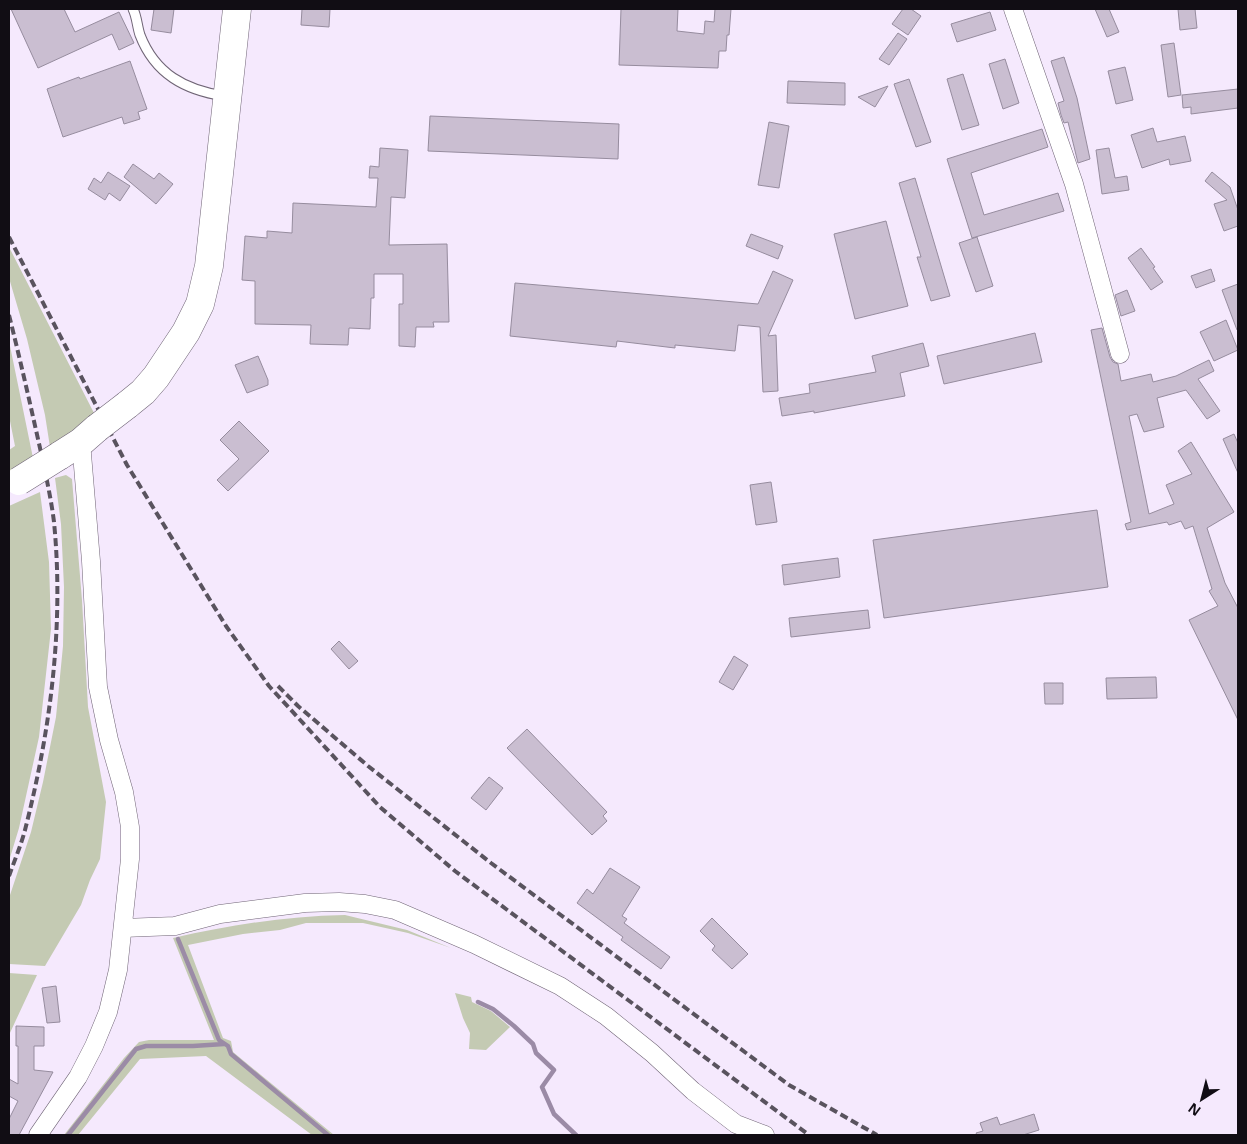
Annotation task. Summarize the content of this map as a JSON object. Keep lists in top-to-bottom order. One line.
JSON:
{"north":"bottom left"}
